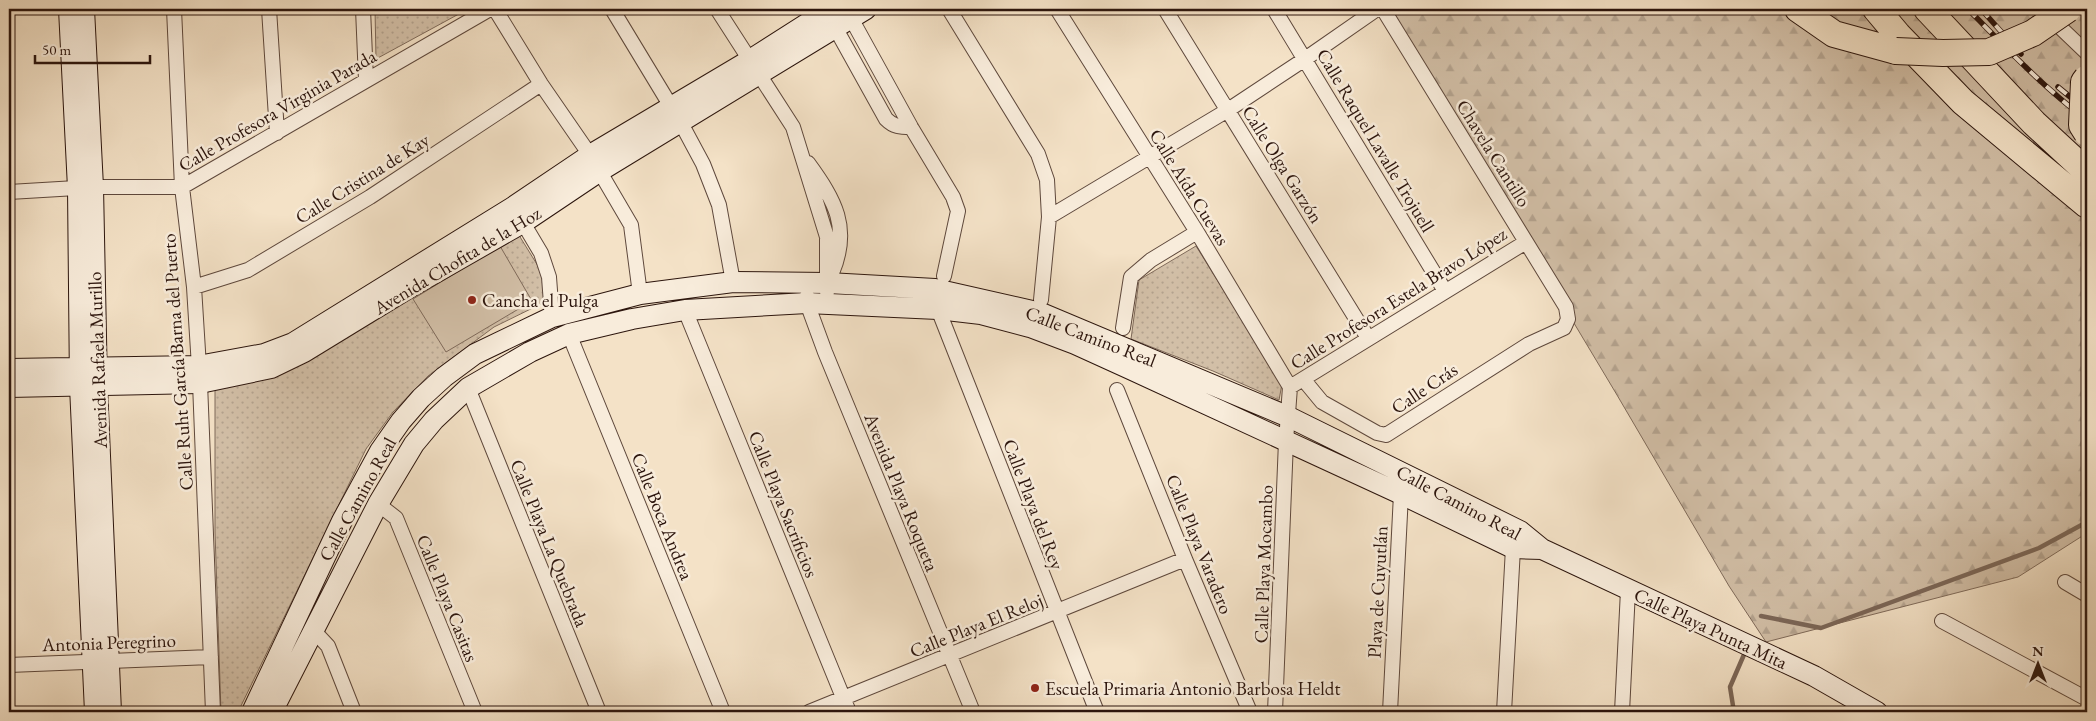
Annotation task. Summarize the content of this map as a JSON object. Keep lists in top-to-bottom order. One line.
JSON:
{"streets":{"street":["Calle Profesora Virginia Parada","Calle Raquel Lavalle Trojuell","Chavela Cantillo","Calle Olga Garzón","Calle Cristina de Kay","Calle Aída Cuevas","Avenida Chofita de la Hoz","Calle Profesora Estela Bravo López","Calle Camino Real","Avenida Rafaela Murillo","Calle Ruht García Barna del Puerto","Calle Crás","Avenida Playa Roqueta","Calle Playa Sacrificios","Calle Playa del Rey","Calle Boca Andrea","Calle Playa La Quebrada","Calle Playa Varadero","Calle Playa Mocambo","Playa de Cuyutlán","Calle Playa Casitas","Calle Playa El Reloj","Calle Playa Punta Mita","Antonia Peregrino"]},"crossings":[["Calle Profesora Virginia Parada","Avenida Rafaela Murillo"],["Calle Profesora Virginia Parada","Calle Ruht García Barna del Puerto"],["Calle Raquel Lavalle Trojuell","Calle Profesora Estela Bravo López"],["Chavela Cantillo","Calle Profesora Estela Bravo López"],["Chavela Cantillo","Calle Crás"],["Calle Olga Garzón","Calle Profesora Estela Bravo López"],["Calle Cristina de Kay","Calle Ruht García Barna del Puerto"],["Calle Aída Cuevas","Calle Profesora Estela Bravo López"],["Avenida Chofita de la Hoz","Avenida Rafaela Murillo"],["Avenida Chofita de la Hoz","Calle Ruht García Barna del Puerto"],["Calle Profesora Estela Bravo López","Calle Camino Real"],["Calle Profesora Estela Bravo López","Calle Crás"],["Calle Profesora Estela Bravo López","Calle Playa Mocambo"],["Calle Camino Real","Avenida Playa Roqueta"],["Calle Camino Real","Calle Playa Sacrificios"],["Calle Camino Real","Calle Playa del Rey"],["Calle Camino Real","Calle Boca Andrea"],["Calle Camino Real","Calle Playa La Quebrada"],["Calle Camino Real","Calle Playa Mocambo"],["Calle Camino Real","Playa de Cuyutlán"],["Calle Camino Real","Calle Playa Casitas"],["Calle Camino Real","Calle Playa Punta Mita"],["Avenida Rafaela Murillo","Antonia Peregrino"],["Calle Ruht García Barna del Puerto","Antonia Peregrino"],["Avenida Playa Roqueta","Calle Playa El Reloj"],["Calle Playa Sacrificios","Calle Playa El Reloj"],["Calle Playa del Rey","Calle Playa El Reloj"],["Calle Playa Varadero","Calle Playa El Reloj"]],"places":["Cancha el Pulga","Escuela Primaria Antonio Barbosa Heldt"],"scale_bar":"50 m","north":"top"}
